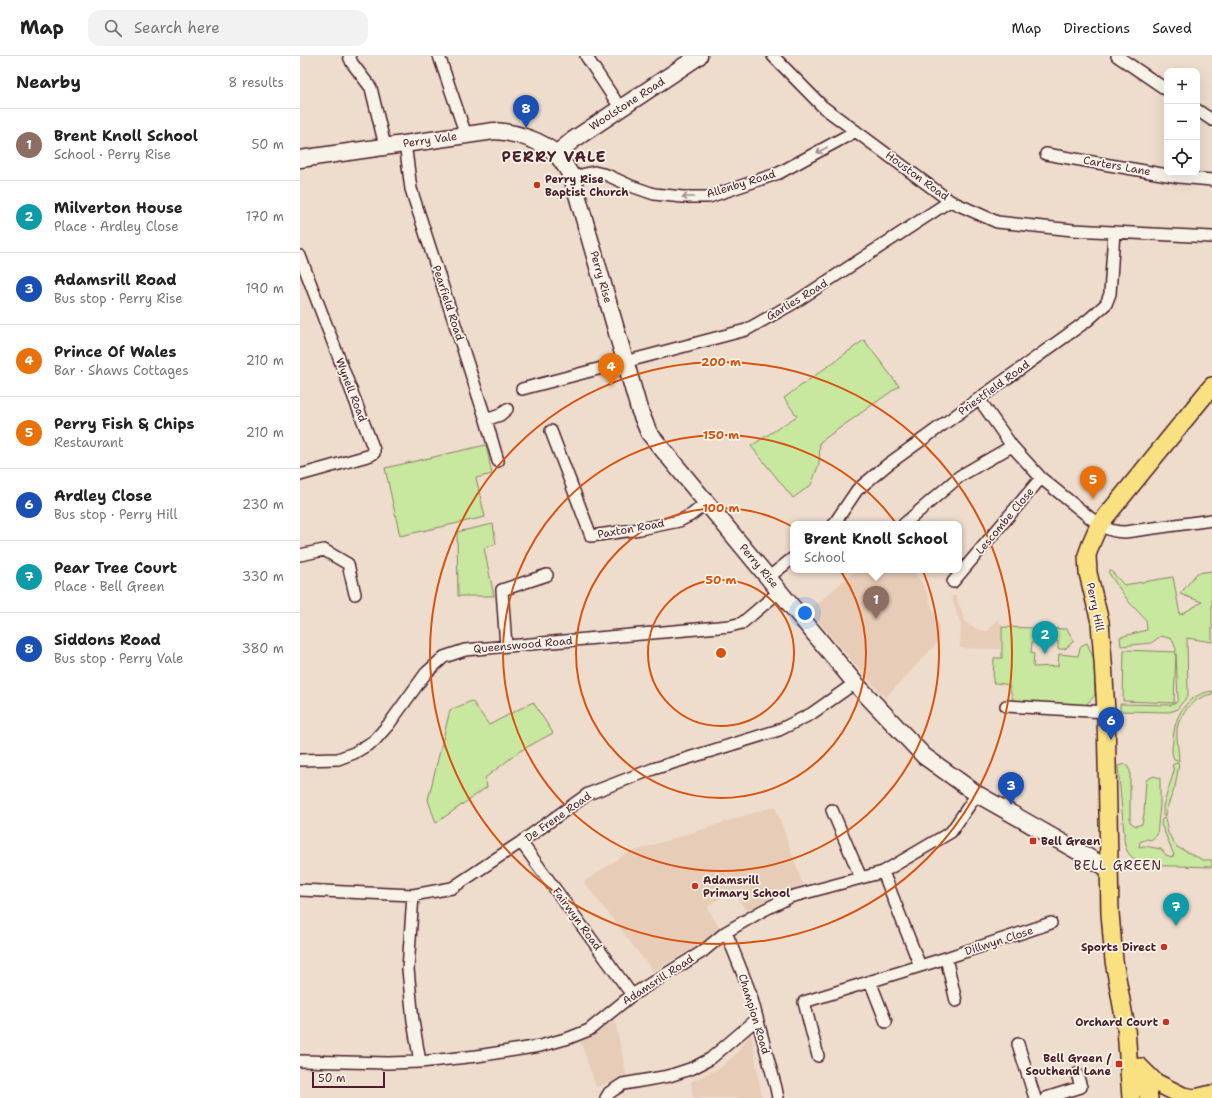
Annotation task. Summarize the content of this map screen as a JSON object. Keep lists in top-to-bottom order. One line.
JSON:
{"streets":{"main road":["Woolstone Road","Perry Vale","Perry Rise","Perry Hill"],"street":["Carters Lane","Houston Road","Allenby Road","Garlies Road","Pearfield Road","Priestfield Road","Wynell Road","Lescombe Close","Paxton Road","Queenswood Road","De Frene Road","Fairwyn Road","Dillwyn Close","Adamsrill Road","Champion Road"]},"crossings":[["Woolstone Road","Perry Vale"],["Woolstone Road","Perry Rise"],["Perry Vale","Perry Rise"],["Perry Vale","Pearfield Road"],["Houston Road","Allenby Road"],["Houston Road","Garlies Road"],["Houston Road","Priestfield Road"],["Allenby Road","Perry Rise"],["Perry Rise","Garlies Road"],["Perry Rise","Paxton Road"],["Perry Rise","Perry Hill"],["Perry Rise","Queenswood Road"],["Perry Rise","De Frene Road"],["Perry Rise","Adamsrill Road"],["De Frene Road","Fairwyn Road"],["Fairwyn Road","Adamsrill Road"],["Adamsrill Road","Champion Road"]],"one_way":["Allenby Road"],"districts":["PERRY VALE","BELL GREEN"],"places":{"other":["Perry Rise Baptist Church","Adamsrill Primary School","Sports Direct","Orchard Court"],"transit":["Bell Green","Bell Green / Southend Lane"]},"scale_bar":"50 m","page":{"header":"Map","search":"Search here","nav":["Map","Directions","Saved"],"heading":["Nearby","8 results"],"map_buttons":["+","−"],"pins":["8","4","5","1","2","6","3","7"],"list":[{"mark":"1","name":"Brent Knoll School","note":"School · Perry Rise","value":"50 m"},{"mark":"2","name":"Milverton House","note":"Place · Ardley Close","value":"170 m"},{"mark":"3","name":"Adamsrill Road","note":"Bus stop · Perry Rise","value":"190 m"},{"mark":"4","name":"Prince Of Wales","note":"Bar · Shaws Cottages","value":"210 m"},{"mark":"5","name":"Perry Fish & Chips","note":"Restaurant","value":"210 m"},{"mark":"6","name":"Ardley Close","note":"Bus stop · Perry Hill","value":"230 m"},{"mark":"7","name":"Pear Tree Court","note":"Place · Bell Green","value":"330 m"},{"mark":"8","name":"Siddons Road","note":"Bus stop · Perry Vale","value":"380 m"}],"popup":["Brent Knoll School","School"],"scale":"50 m"},"rings":["200 m","150 m","100 m","50 m"]}
